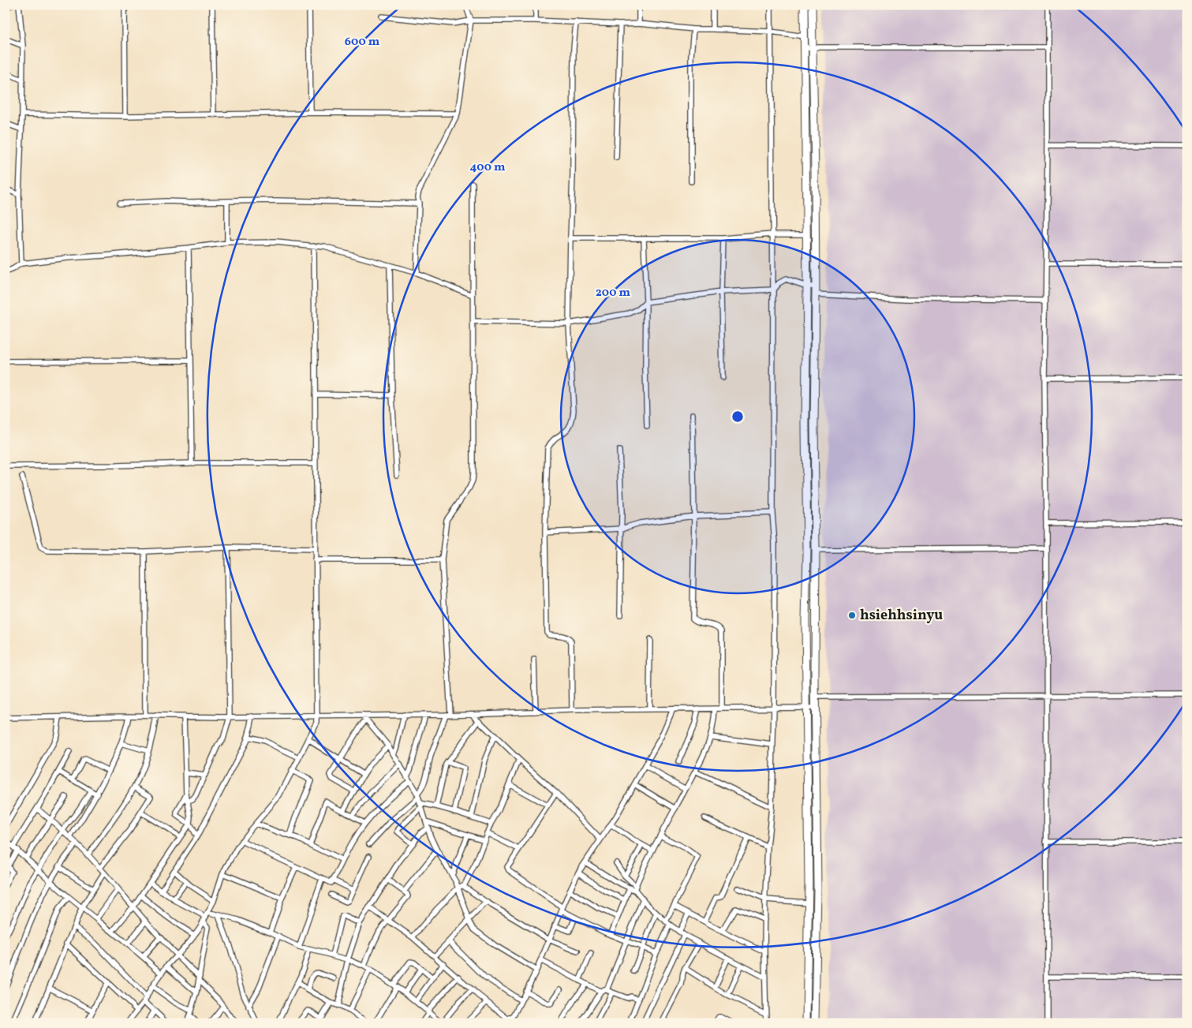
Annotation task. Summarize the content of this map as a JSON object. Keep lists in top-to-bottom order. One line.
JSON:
{"places":["hsiehhsinyu"],"rings":["600 m","400 m","200 m"]}
